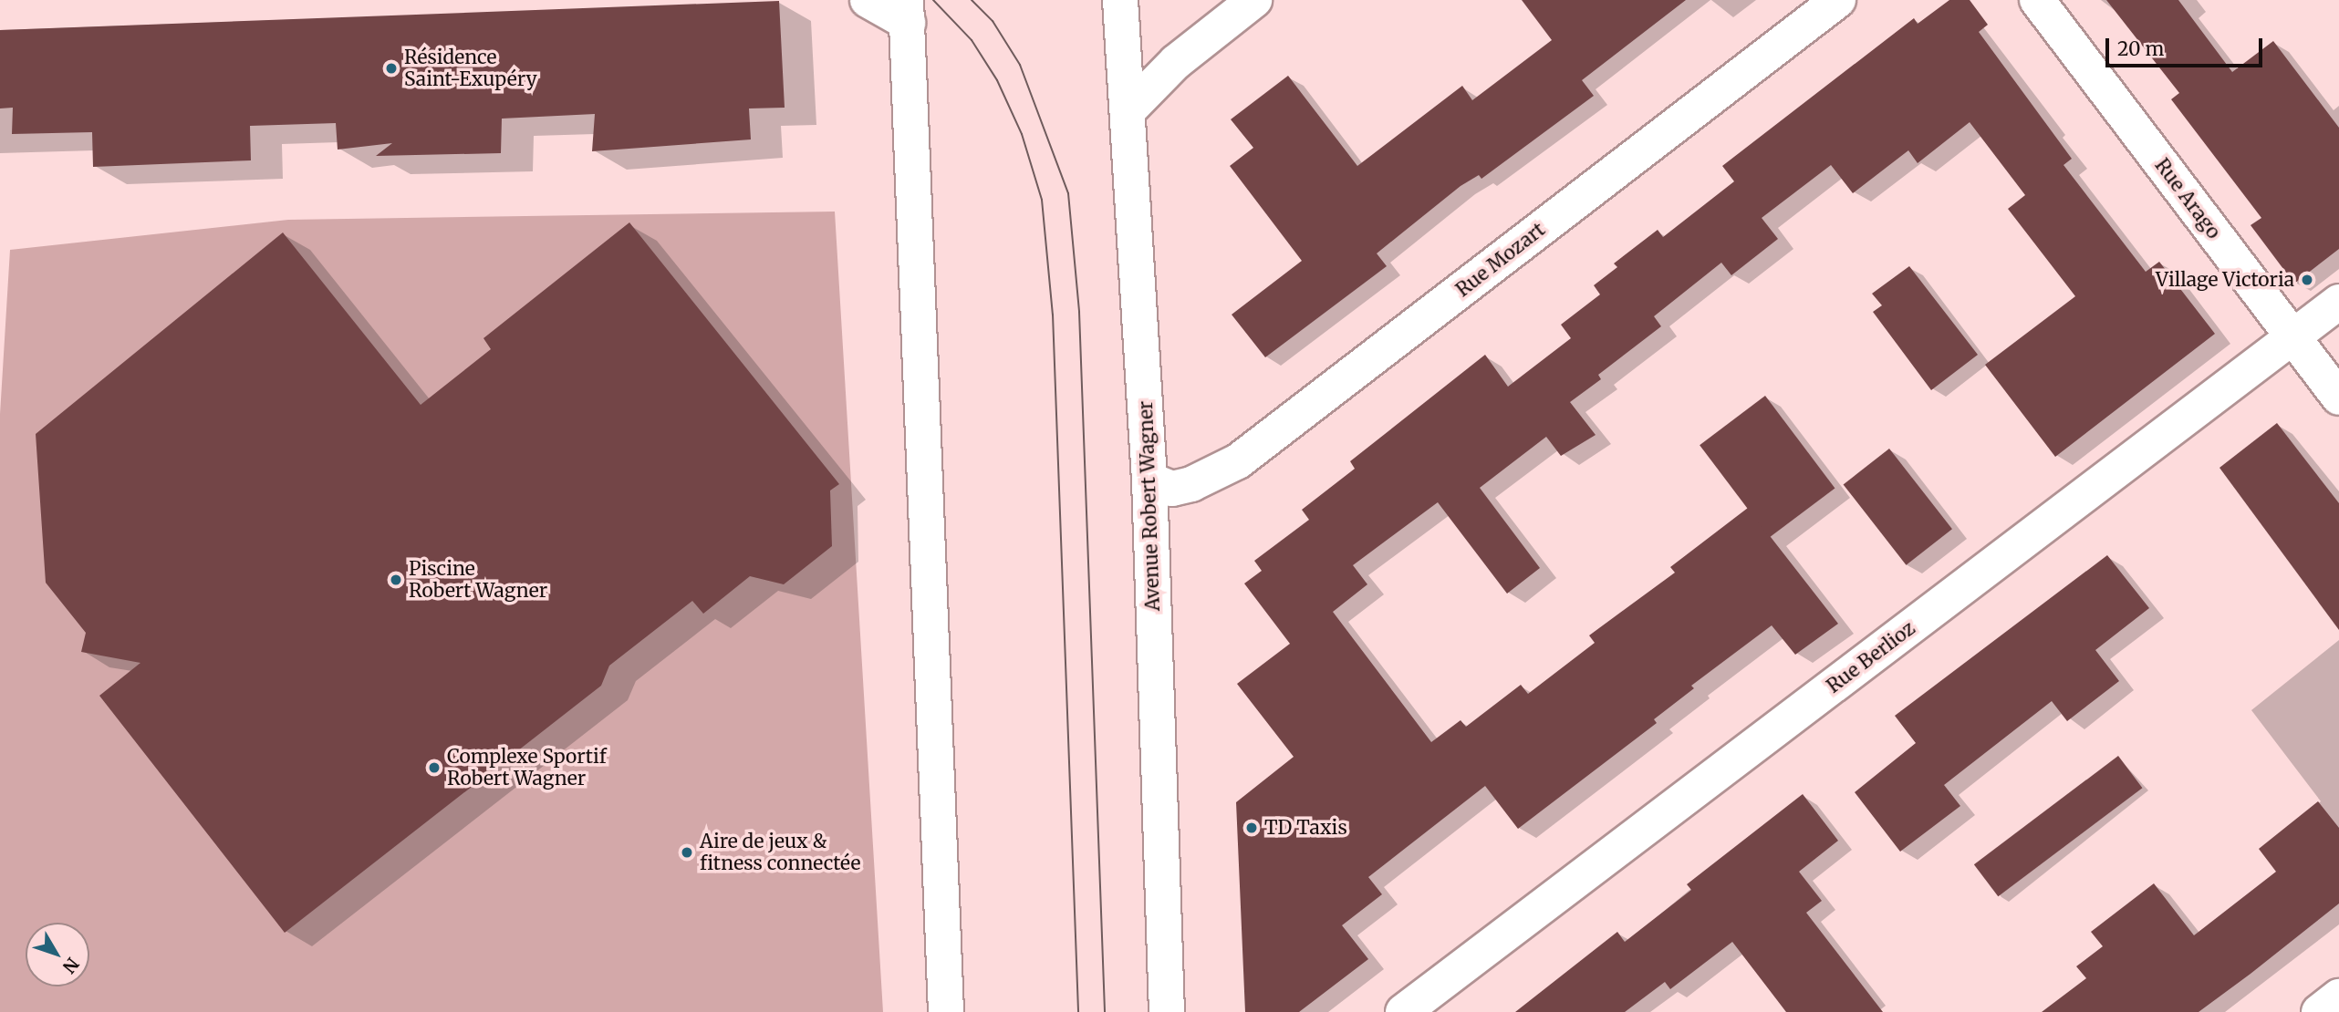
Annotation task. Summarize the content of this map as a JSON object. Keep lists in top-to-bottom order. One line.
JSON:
{"streets":{"street":["Rue Arago","Rue Mozart","Avenue Robert Wagner","Rue Berlioz"]},"crossings":[["Rue Arago","Rue Berlioz"],["Rue Mozart","Avenue Robert Wagner"]],"places":["Résidence Saint-Exupéry","Village Victoria","Piscine Robert Wagner","Complexe Sportif Robert Wagner","TD Taxis","Aire de jeux & fitness connectée"],"scale_bar":"20 m","north":"bottom right"}
